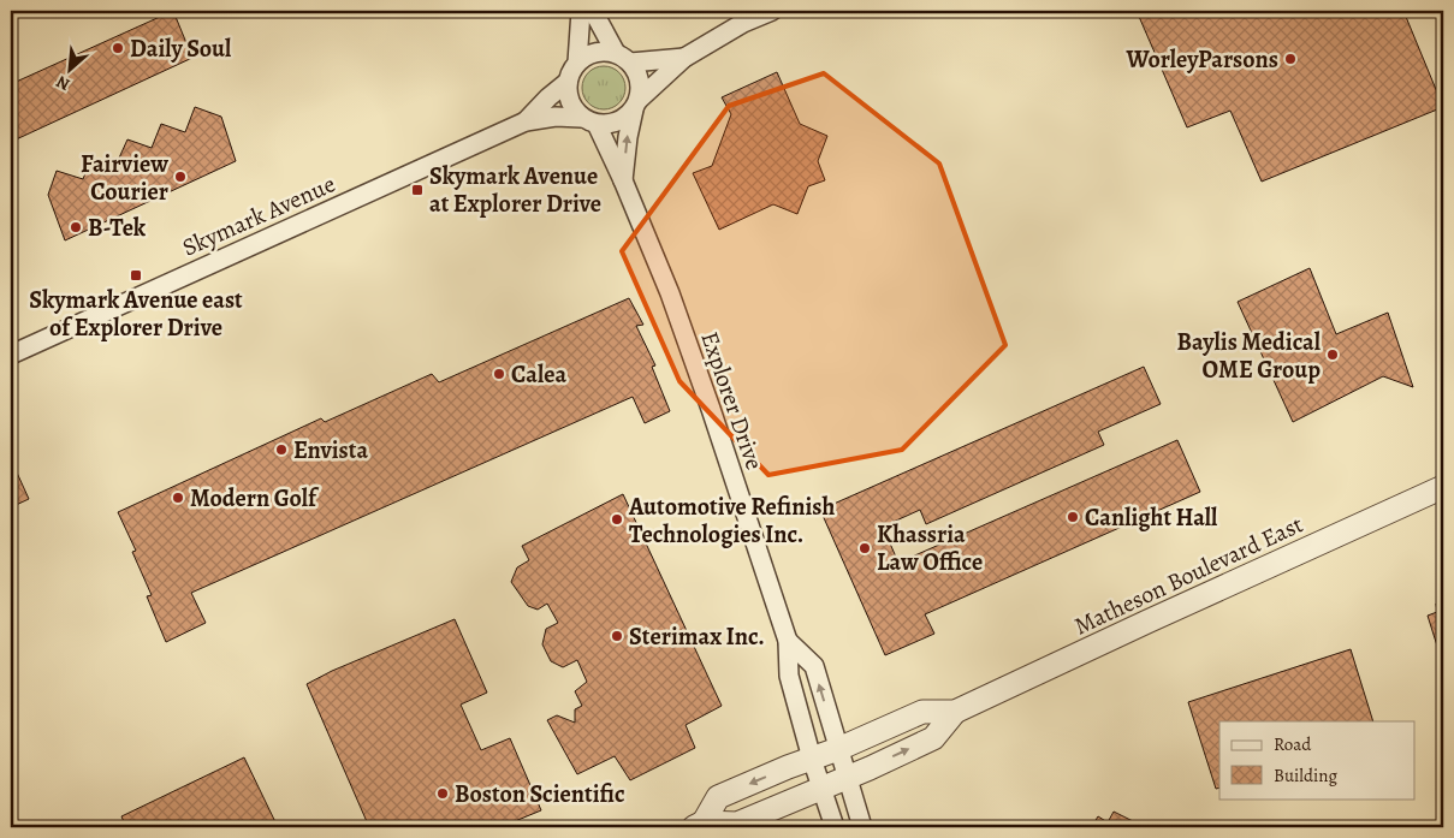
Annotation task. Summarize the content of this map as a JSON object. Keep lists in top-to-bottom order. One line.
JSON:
{"streets":{"street":["Skymark Avenue","Explorer Drive","Matheson Boulevard East"]},"crossings":[["Skymark Avenue","Explorer Drive"],["Explorer Drive","Matheson Boulevard East"]],"places":{"other":["Daily Soul","WorleyParsons","Fairview Courier","B-Tek","Baylis Medical OME Group","Calea","Envista","Modern Golf","Canlight Hall","Automotive Refinish Technologies Inc.","Khassria Law Office","Sterimax Inc.","Boston Scientific"],"transit":["Skymark Avenue at Explorer Drive","Skymark Avenue east of Explorer Drive"]},"legend":["Road","Building"],"north":"bottom left"}
